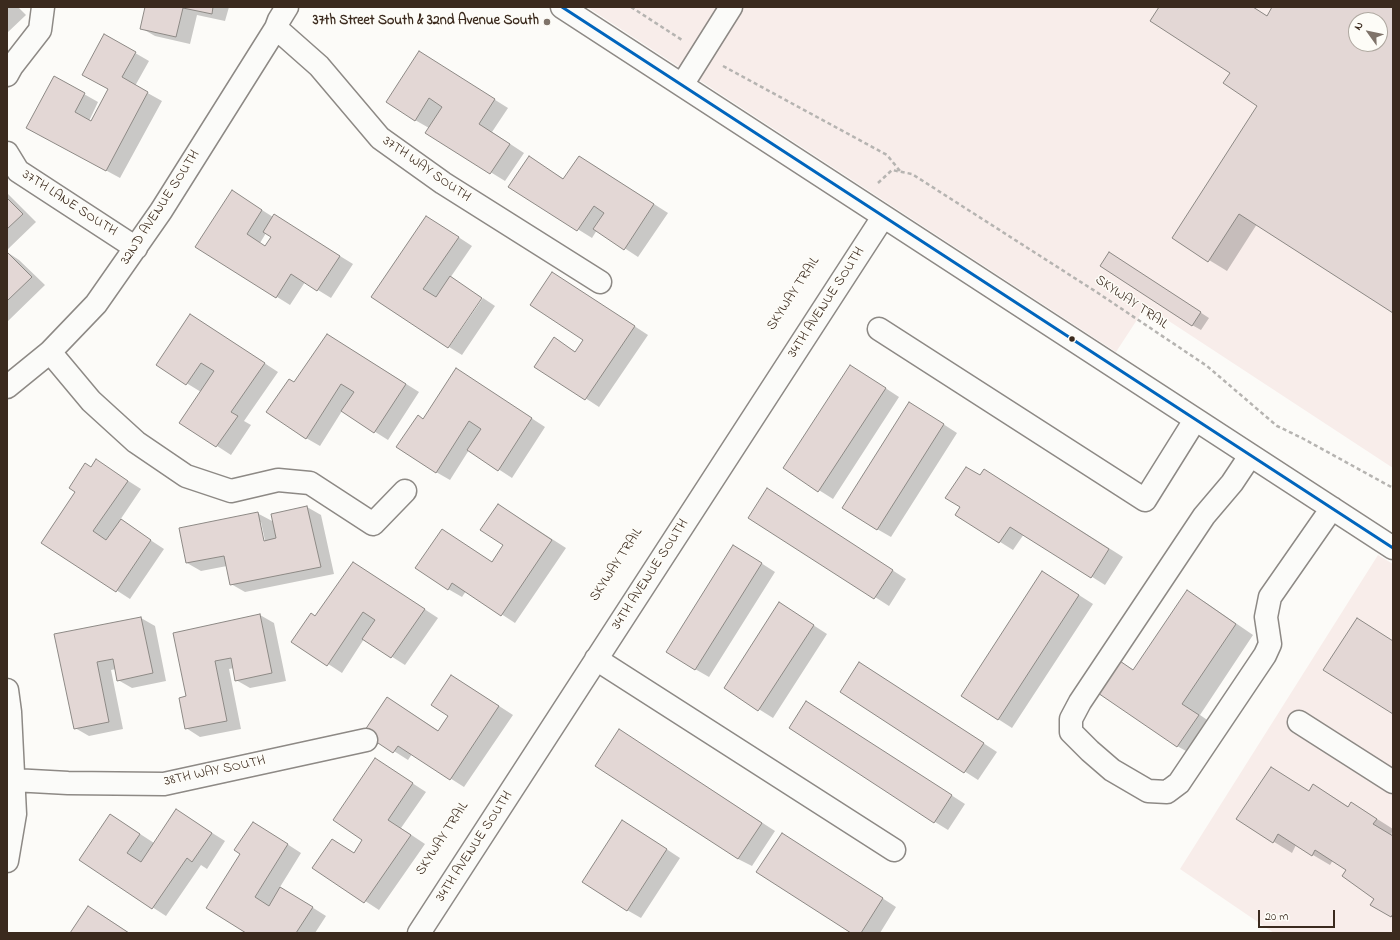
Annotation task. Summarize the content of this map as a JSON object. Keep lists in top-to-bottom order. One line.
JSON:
{"streets":{"street":["37TH WAY SOUTH","37TH LANE SOUTH","32ND AVENUE SOUTH","34TH AVENUE SOUTH","38TH WAY SOUTH"],"path":["SKYWAY TRAIL"]},"crossings":[["37TH WAY SOUTH","32ND AVENUE SOUTH"],["37TH LANE SOUTH","32ND AVENUE SOUTH"]],"places":["37th Street South & 32nd Avenue South"],"scale_bar":"20 m","north":"top left"}
